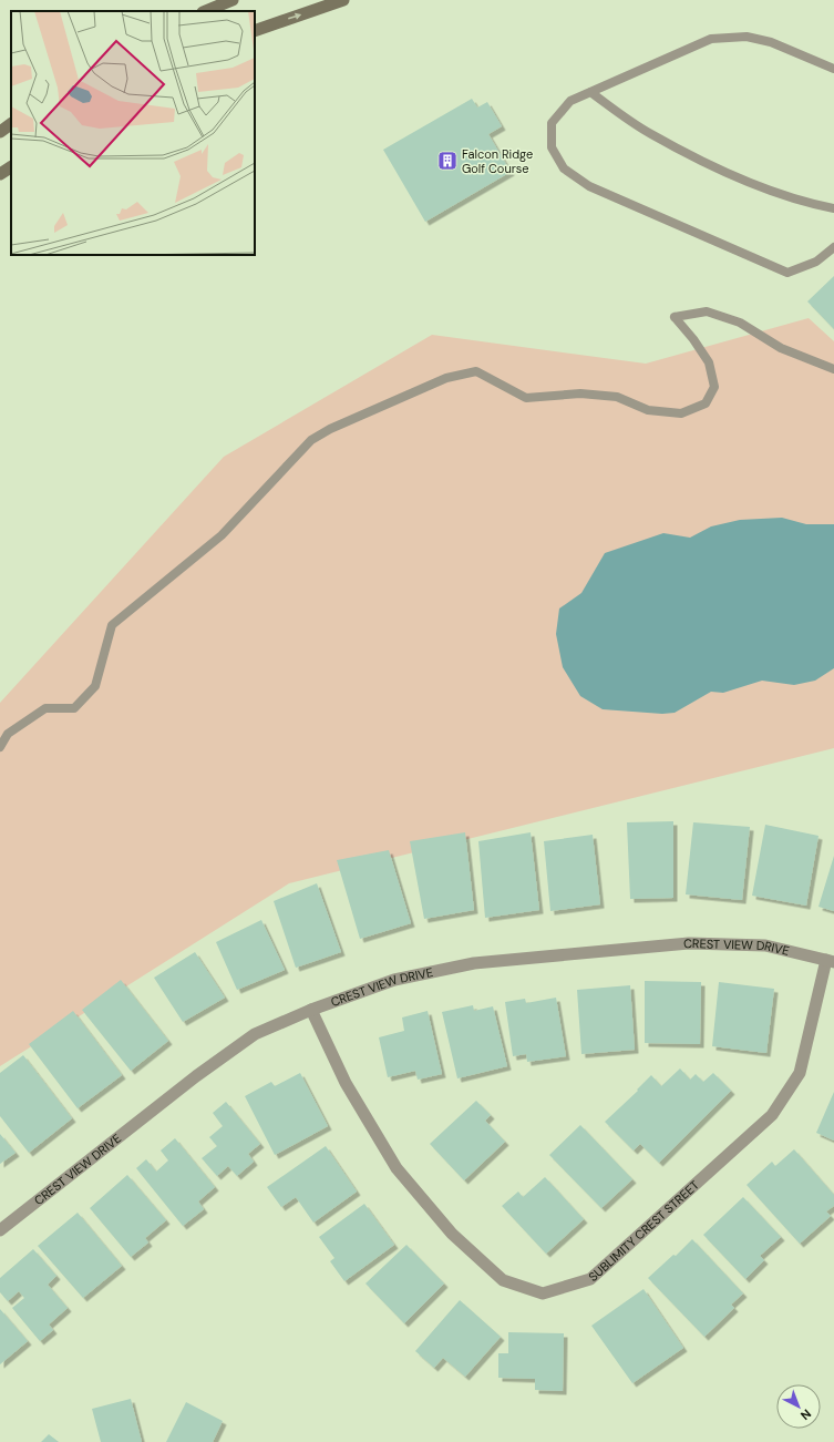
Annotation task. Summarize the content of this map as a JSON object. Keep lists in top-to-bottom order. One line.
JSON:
{"streets":{"street":["CREST VIEW DRIVE","SUBLIMITY CREST STREET"]},"crossings":[["CREST VIEW DRIVE","SUBLIMITY CREST STREET"]],"places":{"building":["Falcon Ridge Golf Course"]},"north":"bottom right"}
